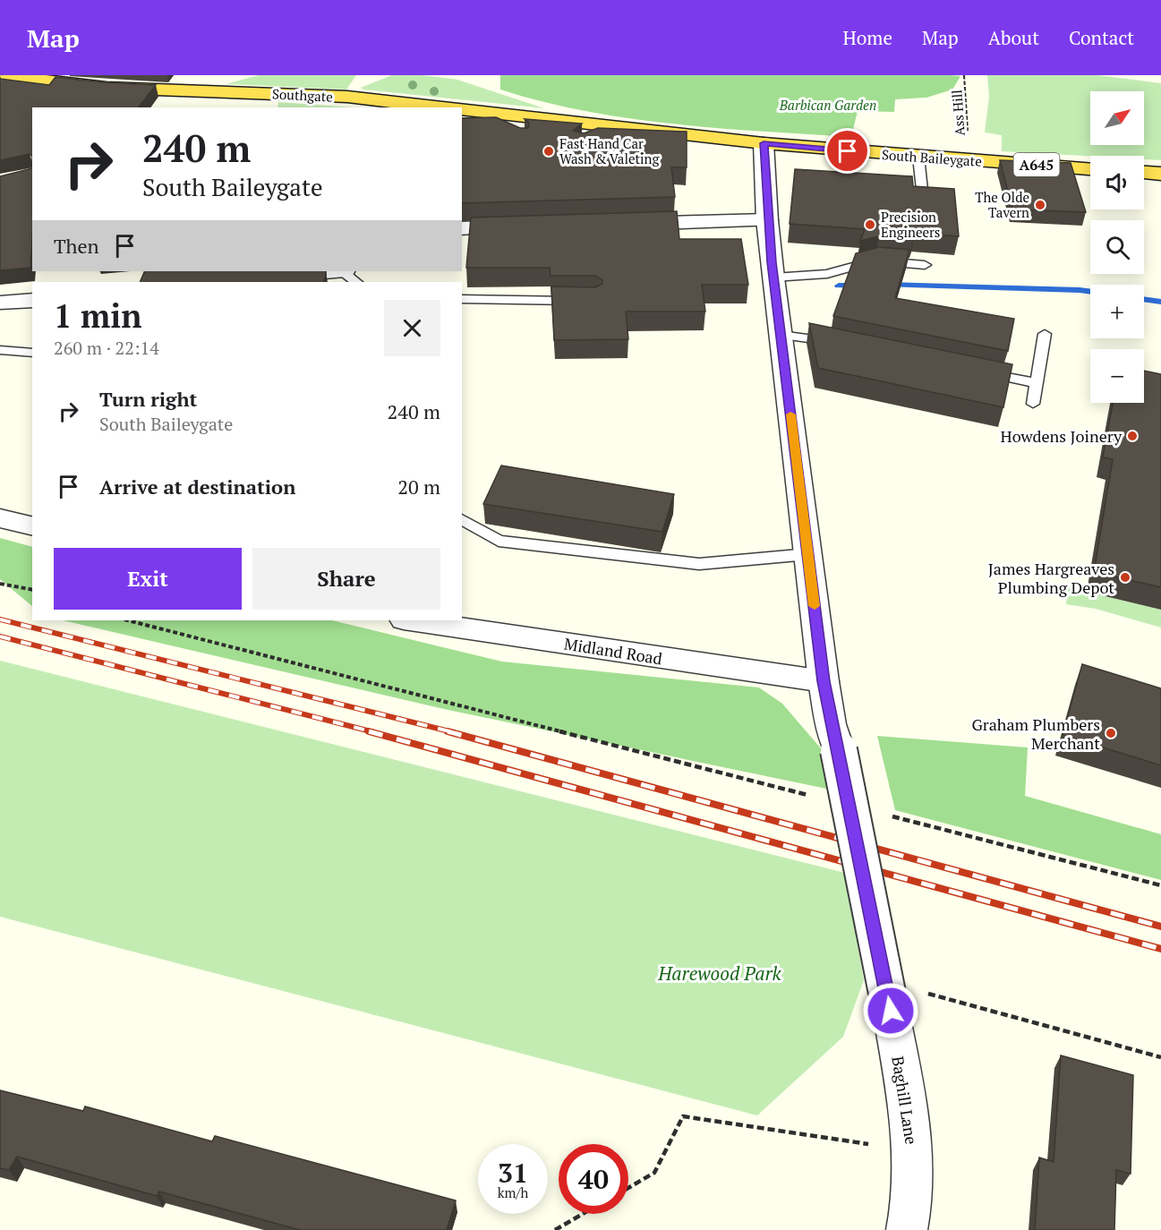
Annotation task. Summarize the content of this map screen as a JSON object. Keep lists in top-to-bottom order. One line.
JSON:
{"streets":{"highway":["Southgate","South Baileygate","A645"],"street":["Midland Road","Baghill Lane"],"path":["Ass Hill"]},"crossings":[["Southgate","South Baileygate"],["Southgate","Baghill Lane"],["South Baileygate","Baghill Lane"],["Midland Road","Baghill Lane"]],"parks":["Barbican Garden","Harewood Park"],"places":["Fast Hand Car Wash & Valeting","The Olde Tavern","Precision Engineers","Howdens Joinery","James Hargreaves Plumbing Depot","Graham Plumbers Merchant"],"north":"top right","page":{"header":"Map","nav":["Home","Map","About","Contact"],"map_buttons":["+","−"],"turn":["240 m","South Baileygate"],"then":"Then","heading":["1 min","260 m · 22:14"],"list":[{"name":"Turn right","note":"South Baileygate","value":"240 m"},{"name":"Arrive at destination","value":"20 m"}],"buttons":["Exit","Share"],"speed":"31 km/h","limit":"40"}}
